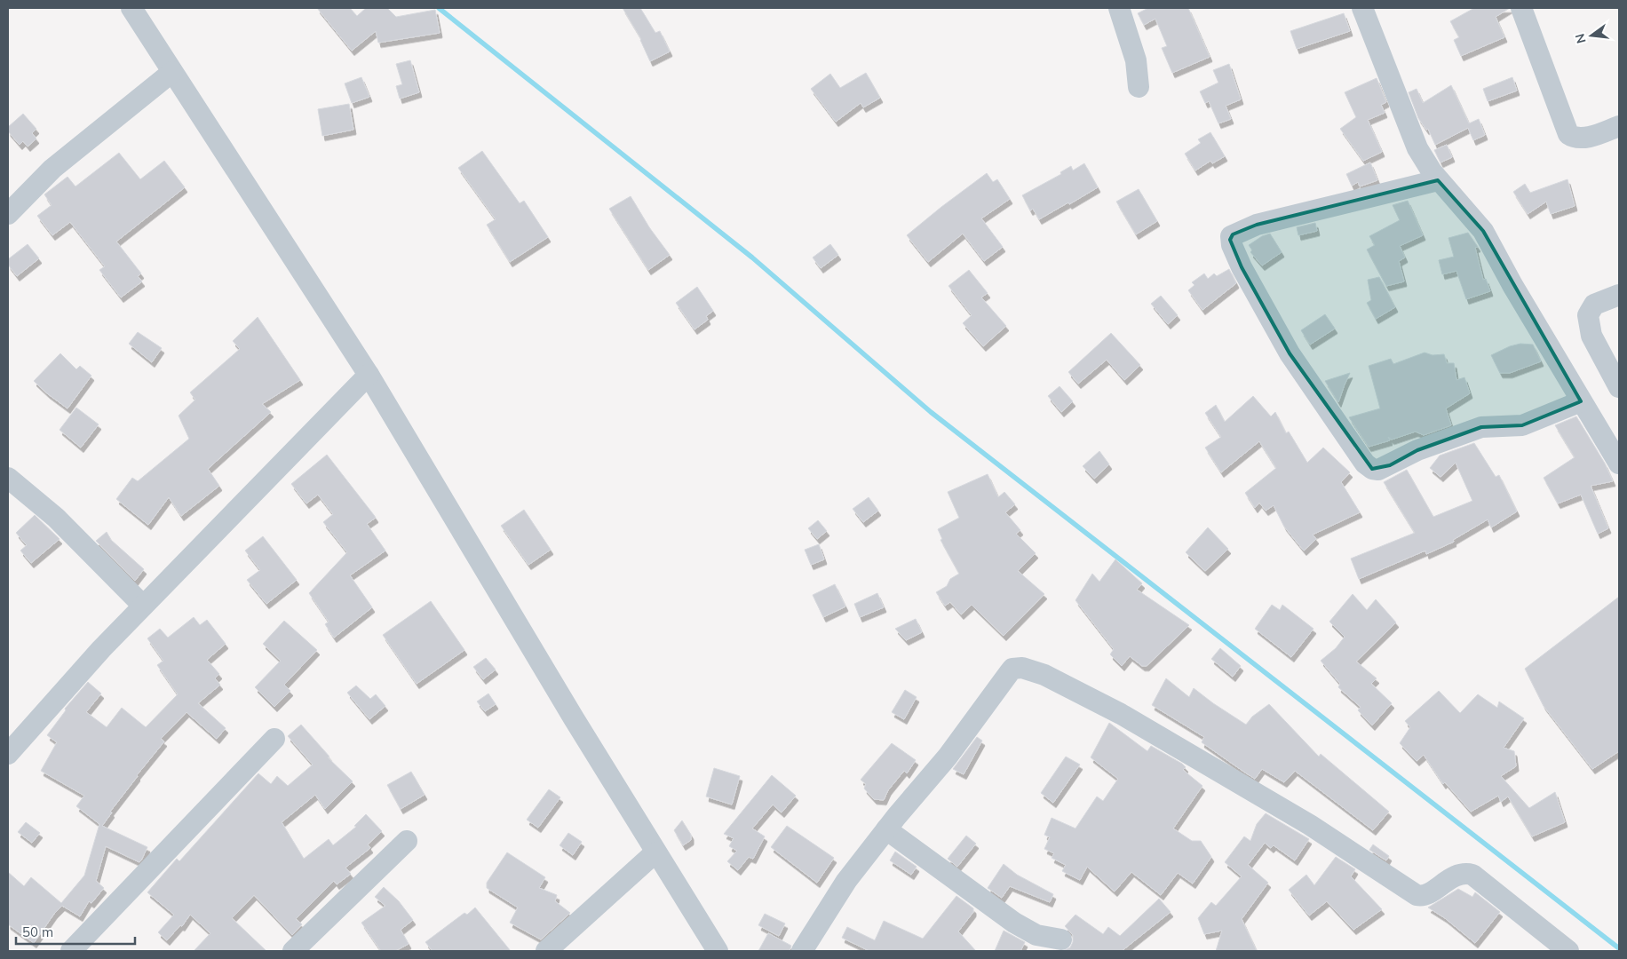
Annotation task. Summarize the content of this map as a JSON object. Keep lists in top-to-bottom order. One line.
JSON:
{"scale_bar":"50 m","north":"left"}
